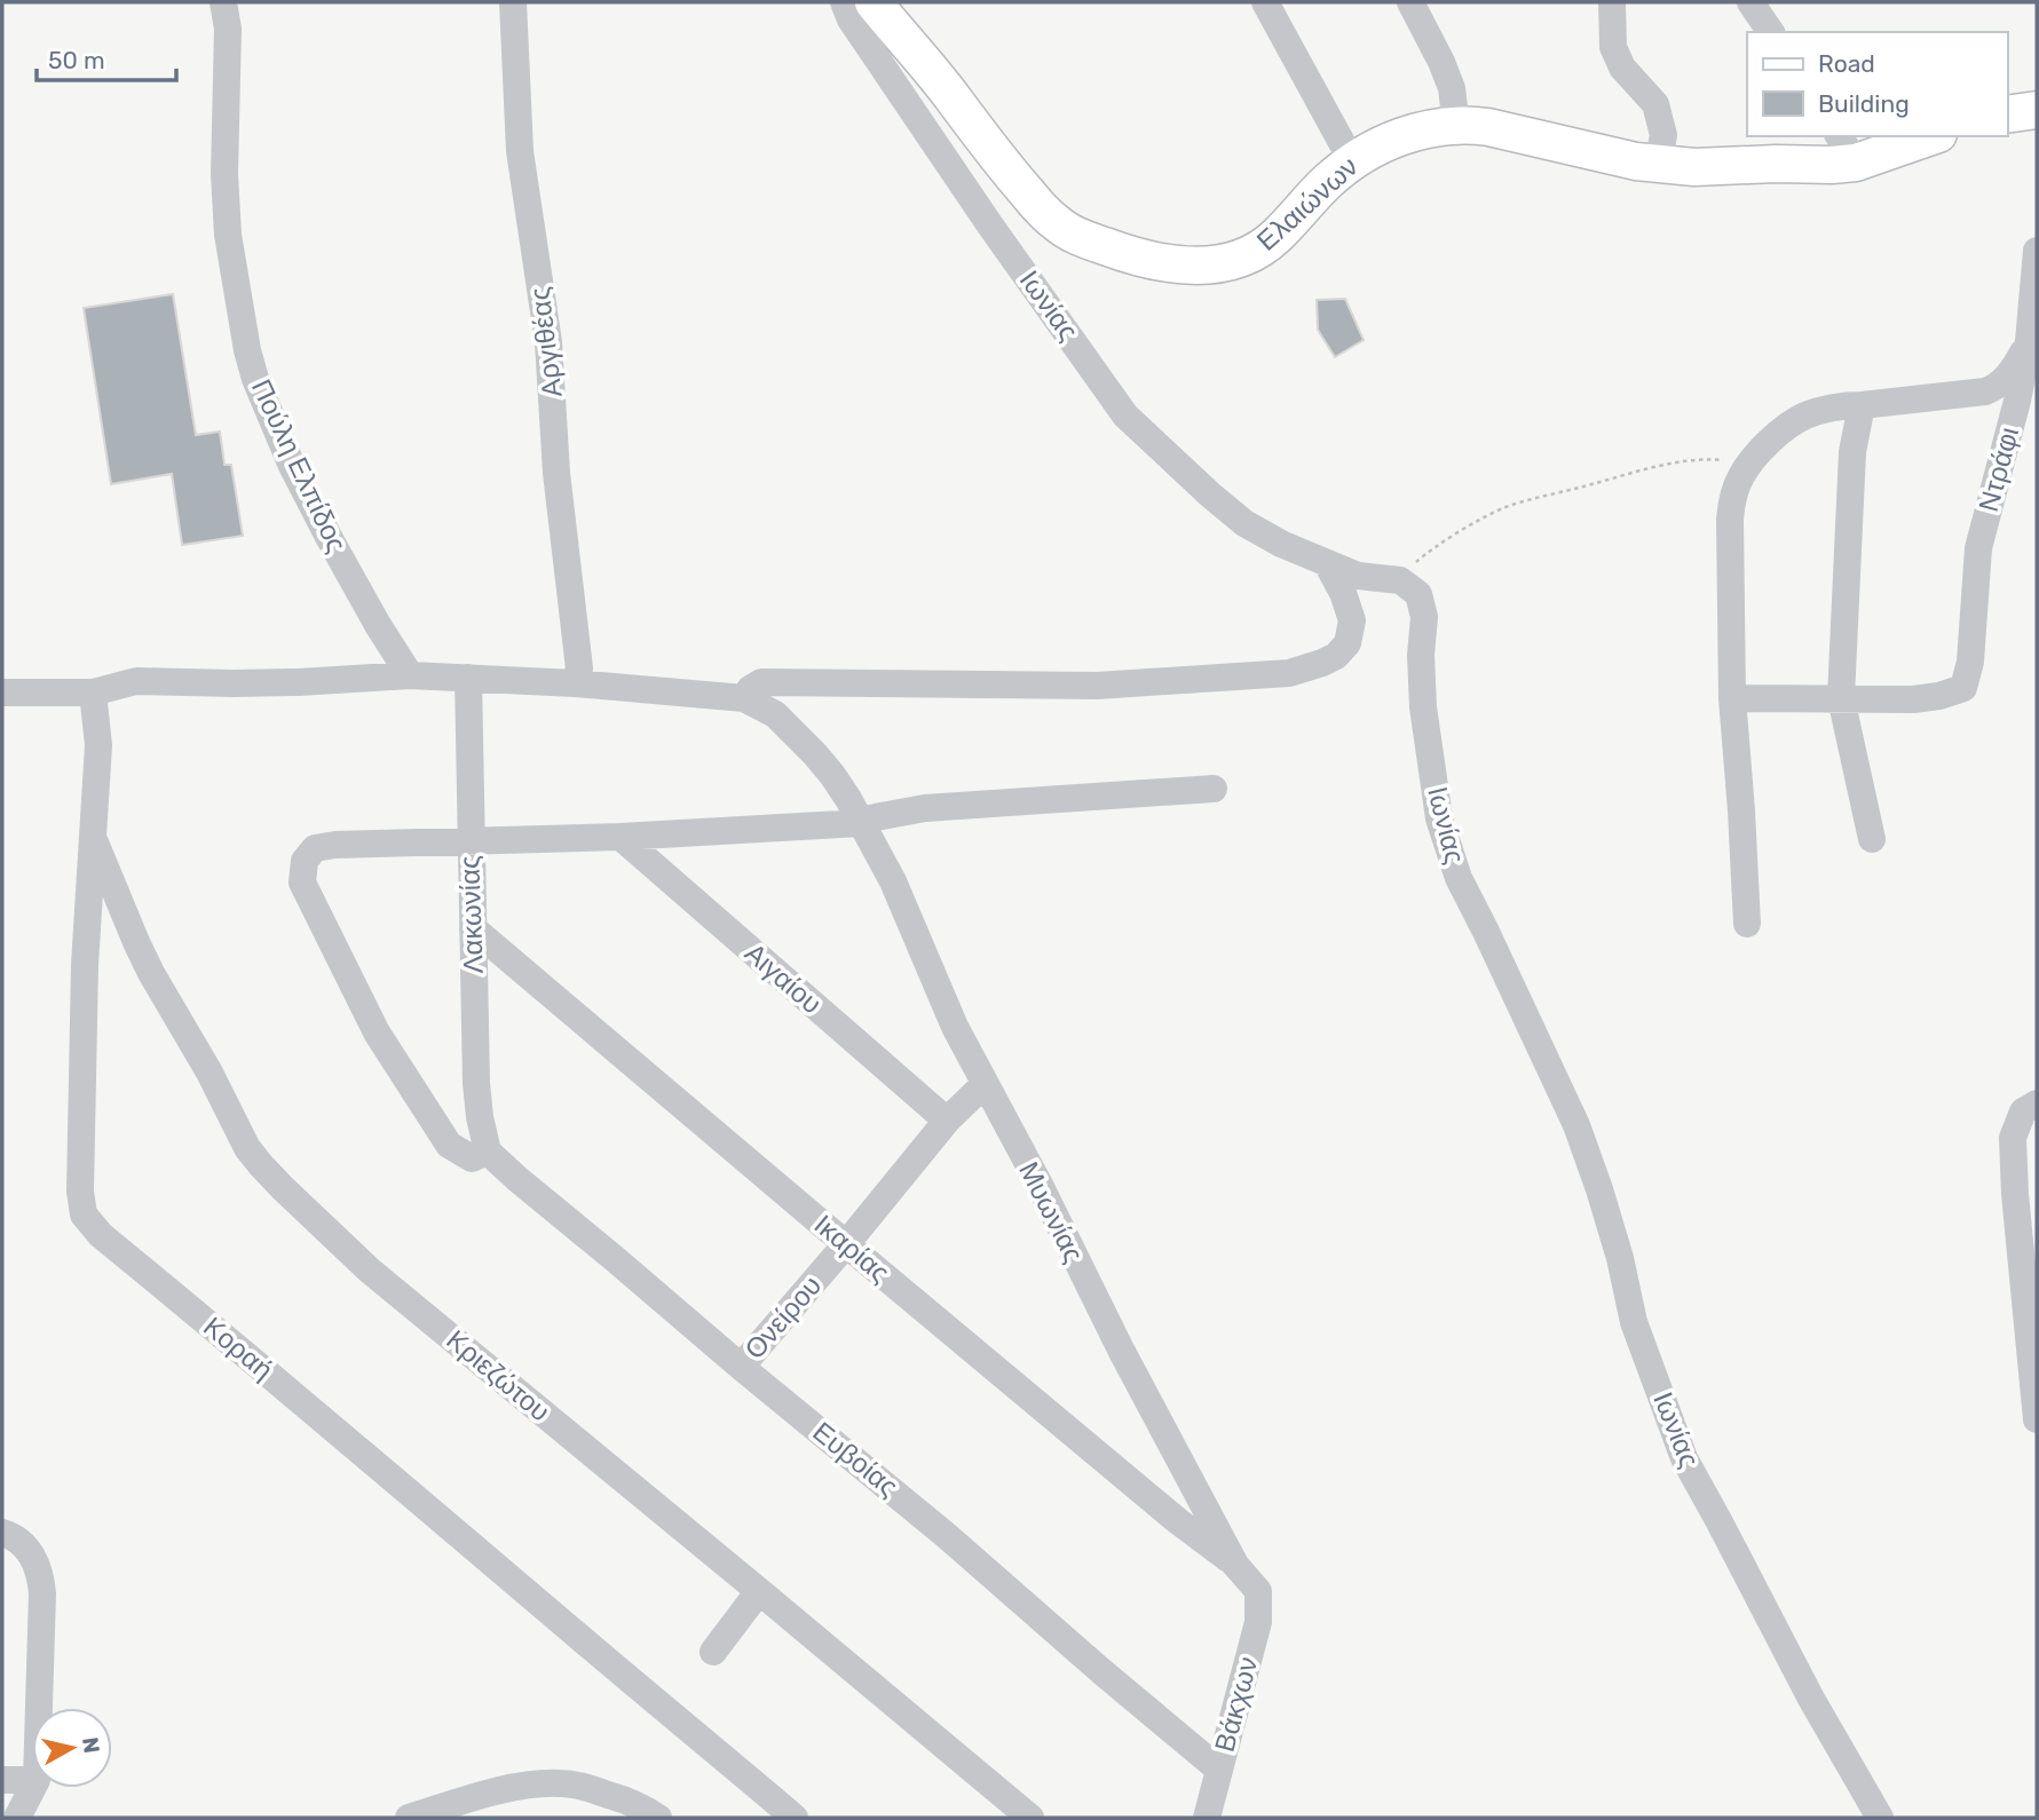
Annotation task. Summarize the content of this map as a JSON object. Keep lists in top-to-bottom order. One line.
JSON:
{"streets":{"main road":["Ελαιώνων"],"street":["Ιωνίας","Αργιθέας","Πούλη Ελπίδος","Ντράφι","Λακωνίας","Αιγαίου","Μυωνίας","Ικαρίας","Ονείρου","Κοραή","Κριεζώτου","Ευβοίας","Βάκχων"]},"crossings":[["Λακωνίας","Ικαρίας"],["Λακωνίας","Ευβοίας"],["Αιγαίου","Ονείρου"],["Μυωνίας","Ικαρίας"],["Μυωνίας","Ονείρου"],["Μυωνίας","Βάκχων"],["Ικαρίας","Ονείρου"],["Ονείρου","Ευβοίας"],["Κοραή","Κριεζώτου"],["Ευβοίας","Βάκχων"]],"legend":["Road","Building"],"scale_bar":"50 m","north":"right"}
